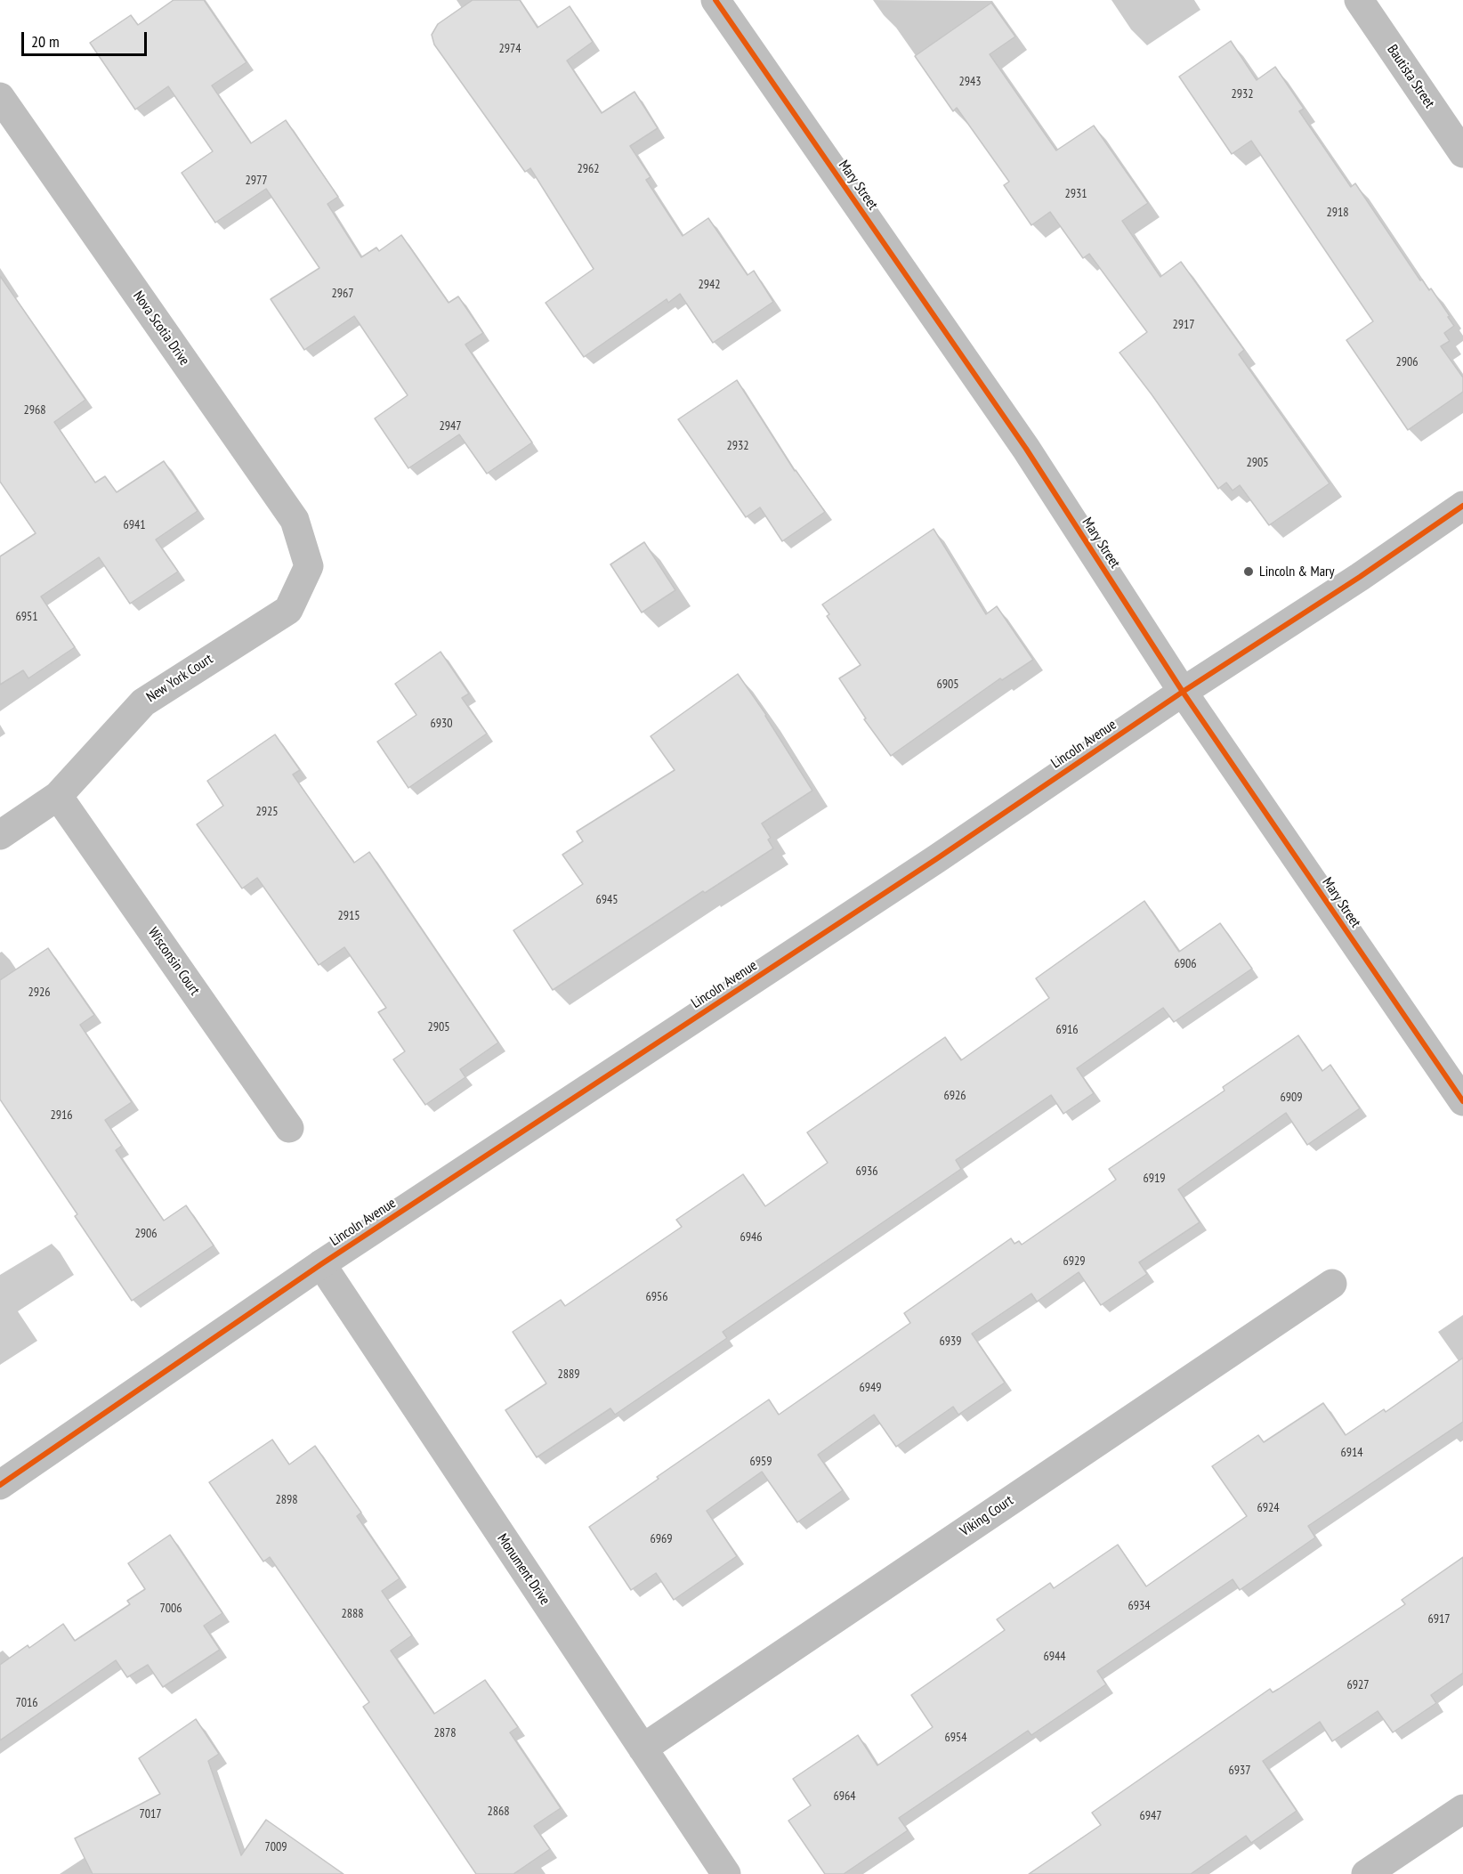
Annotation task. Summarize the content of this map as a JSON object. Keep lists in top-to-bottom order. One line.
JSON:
{"streets":{"street":["Bautista Street","Mary Street","Nova Scotia Drive","New York Court","Lincoln Avenue","Wisconsin Court","Viking Court","Monument Drive"]},"crossings":[["Mary Street","Lincoln Avenue"],["Nova Scotia Drive","New York Court"],["New York Court","Wisconsin Court"],["Lincoln Avenue","Monument Drive"],["Viking Court","Monument Drive"]],"places":["Lincoln & Mary"],"house_numbers":["2974","2943","2932","2962","2977","2931","2918","2942","2967","2917","2906","2968","2947","2932","2905","6941","6951","6905","6930","2925","6945","2915","6906","2926","2905","6916","6926","6909","2916","6936","6919","2906","6946","6929","6956","6939","2889","6949","6914","6959","2898","6924","6969","6934","7006","2888","6917","6944","6927","7016","2878","6954","6937","6964","2868","7017","6947","7009"],"scale_bar":"20 m"}
